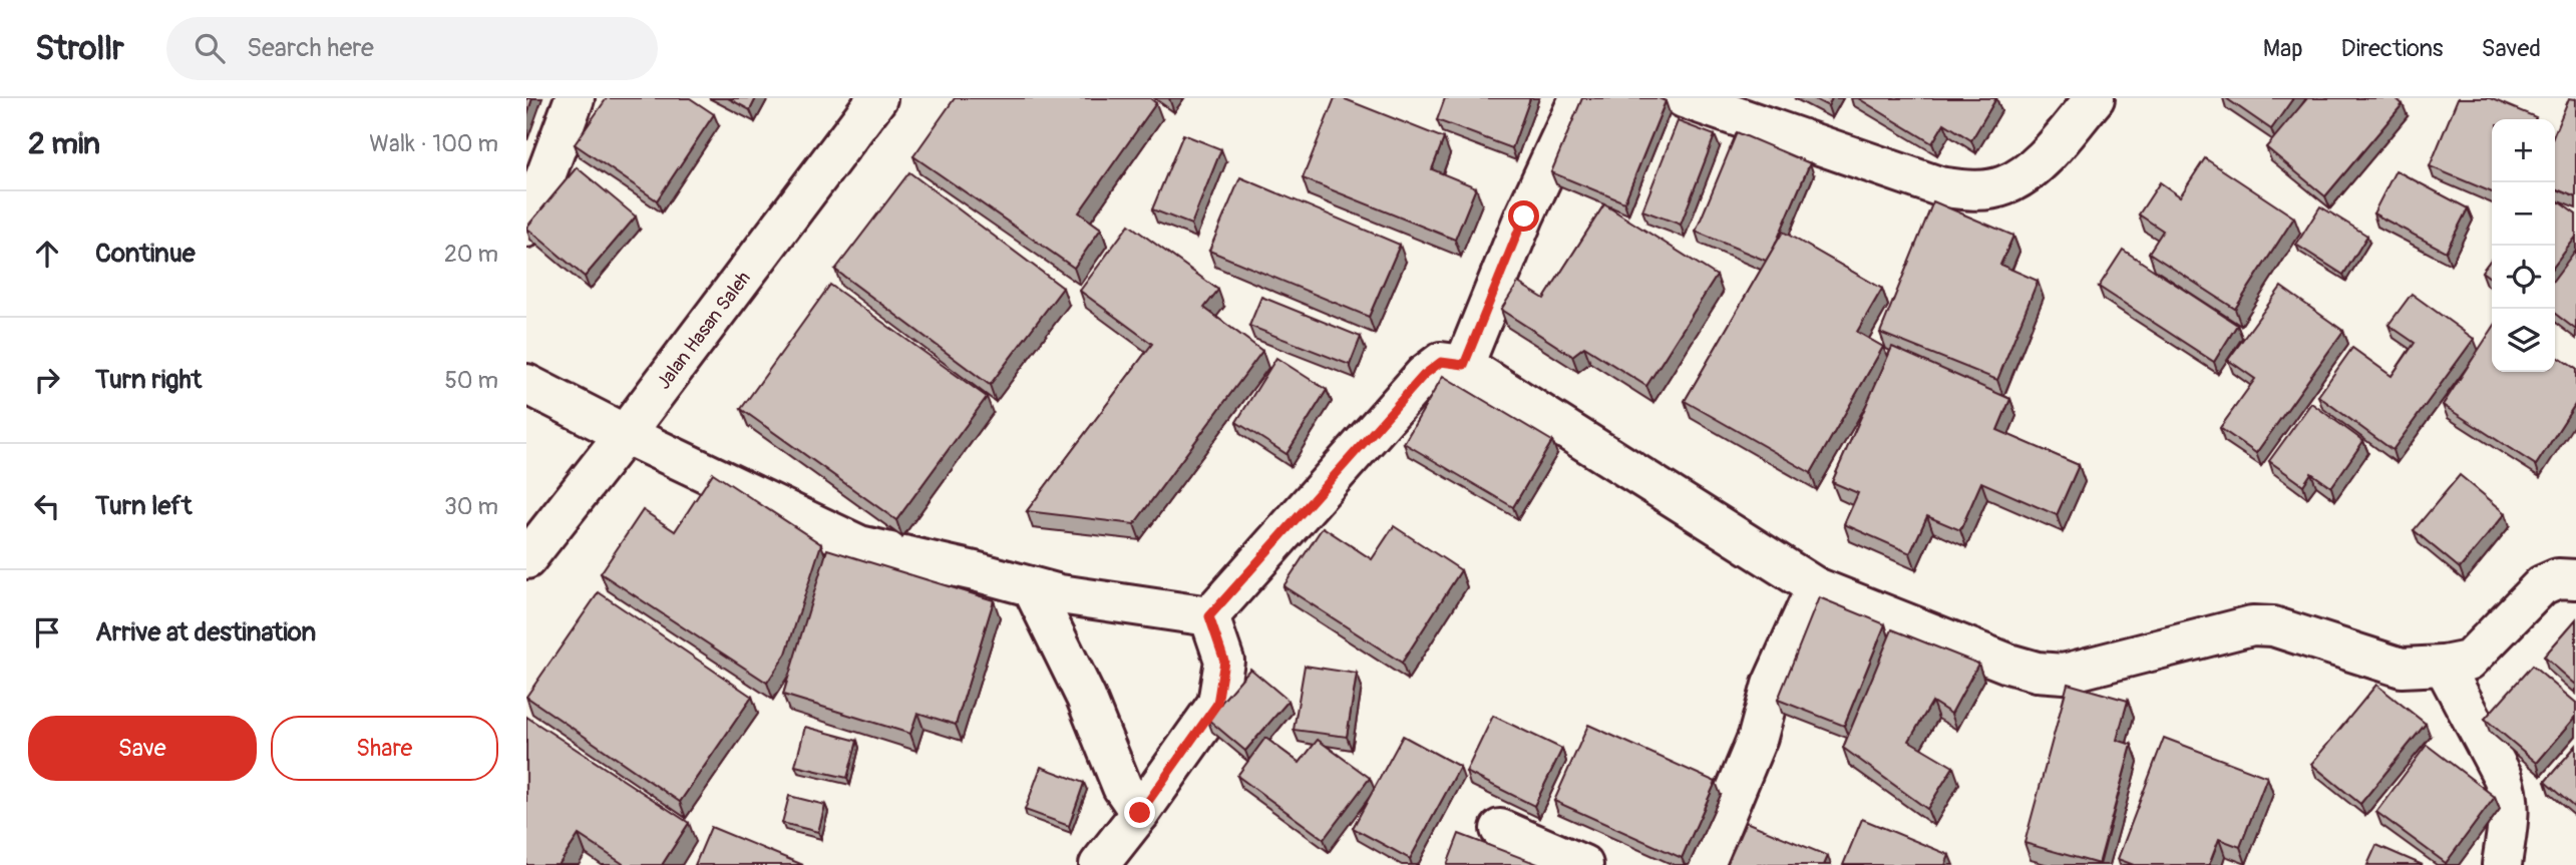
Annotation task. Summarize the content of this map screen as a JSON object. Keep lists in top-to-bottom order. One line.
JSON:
{"streets":{"street":["Jalan Hasan Saleh"]},"page":{"header":"Strollr","search":"Search here","nav":["Map","Directions","Saved"],"heading":["2 min","Walk · 100 m"],"map_buttons":["+","−"],"list":[["Continue","20 m"],["Turn right","50 m"],["Turn left","30 m"],"Arrive at destination"],"buttons":["Save","Share"]}}
